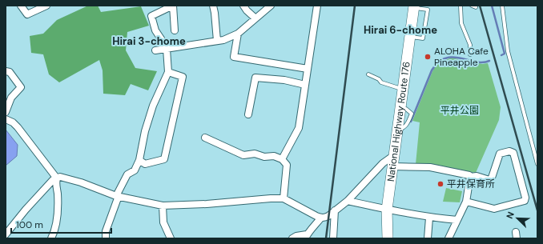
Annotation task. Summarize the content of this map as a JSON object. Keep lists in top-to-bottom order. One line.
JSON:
{"streets":{"highway":["National Highway Route 176"]},"districts":["Hirai 6-chome","Hirai 3-chome"],"parks":["平井公園"],"places":["ALOHA Cafe Pineapple","平井保育所"],"scale_bar":"100 m","north":"top left"}
